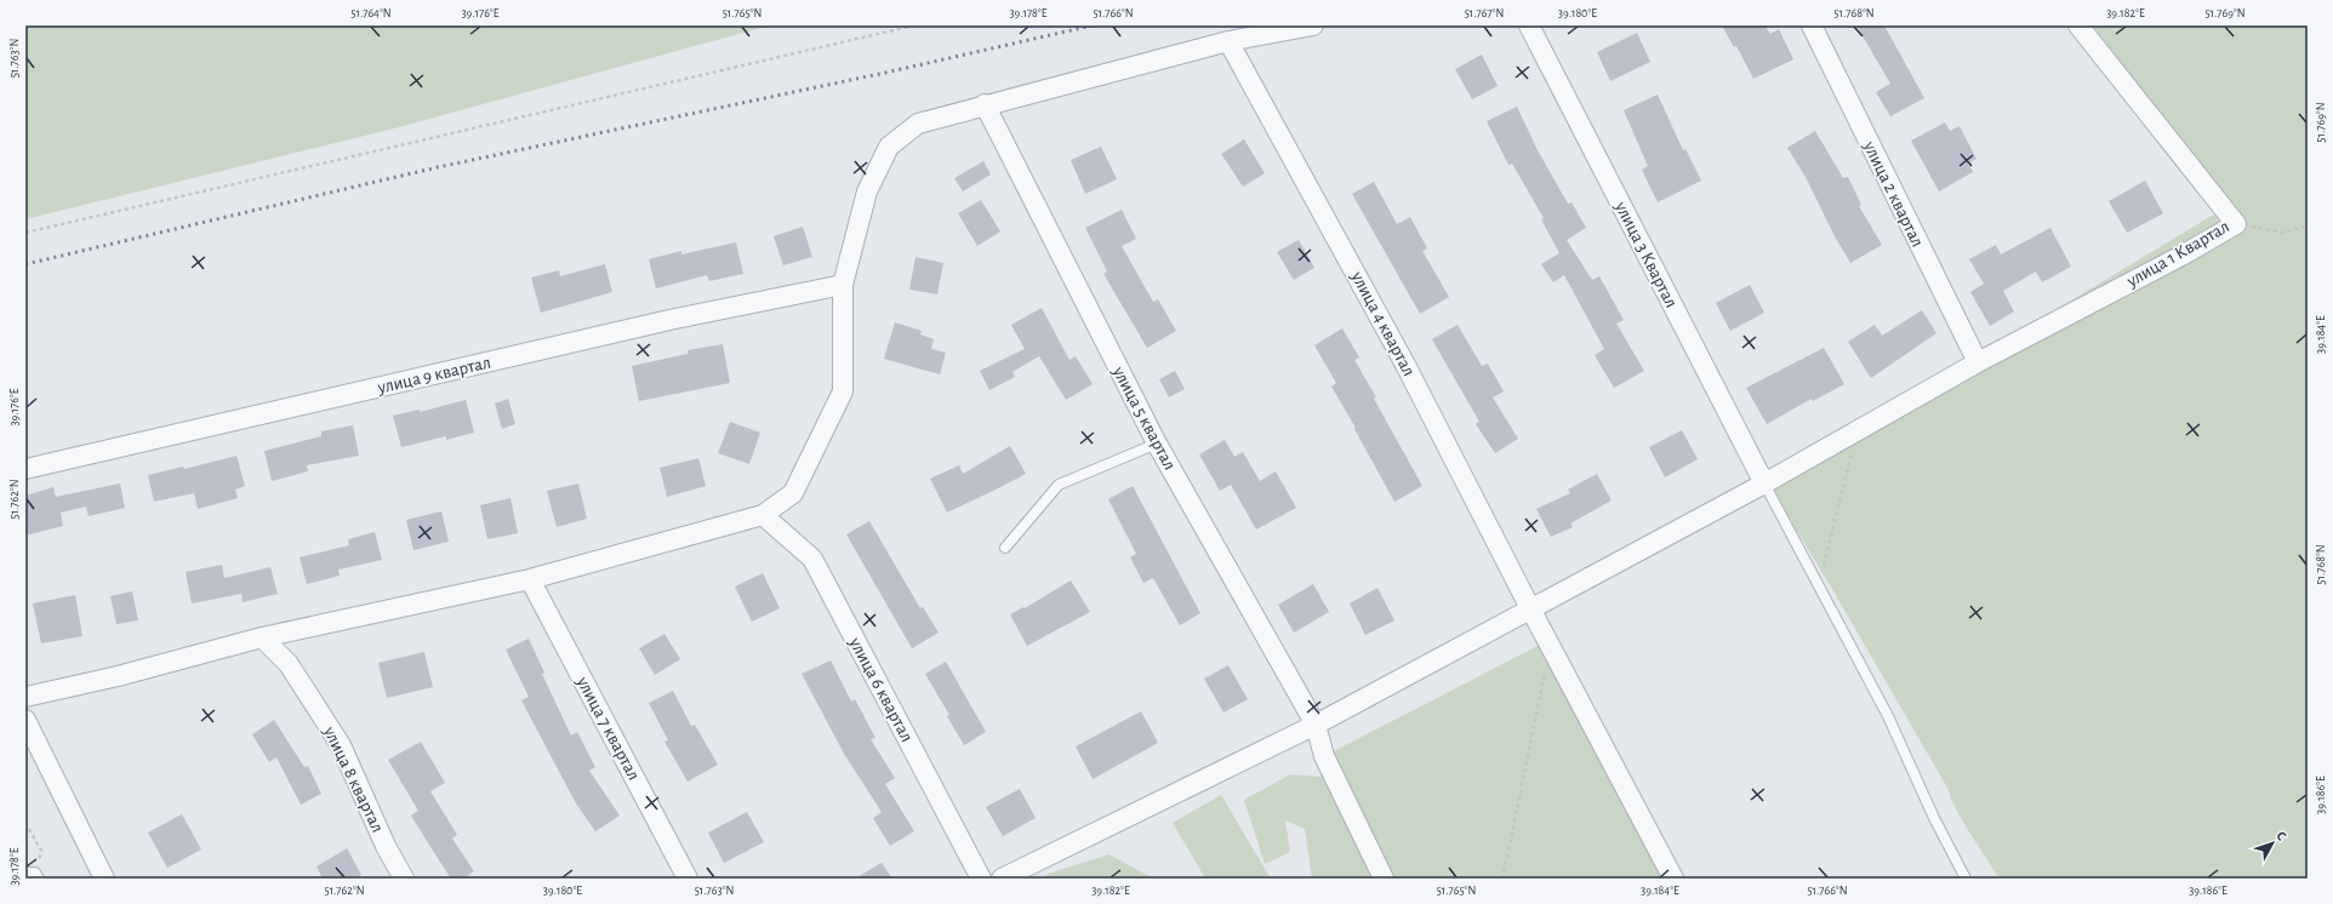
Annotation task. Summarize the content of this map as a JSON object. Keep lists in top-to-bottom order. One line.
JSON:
{"streets":{"street":["улица 2 квартал","улица 1 Квартал","улица 3 Квартал","улица 4 квартал","улица 9 квартал","улица 5 квартал","улица 6 квартал","улица 7 квартал","улица 8 квартал"]},"crossings":[["улица 2 квартал","улица 1 Квартал"],["улица 1 Квартал","улица 3 Квартал"],["улица 1 Квартал","улица 4 квартал"],["улица 1 Квартал","улица 5 квартал"]],"north":"top right","coordinates":["51.764°N","39.176°E","51.765°N","39.178°E","51.766°N","51.767°N","39.180°E","51.768°N","39.182°E","51.769°N","51.763°N","39.184°E","51.762°N","39.186°E"]}
